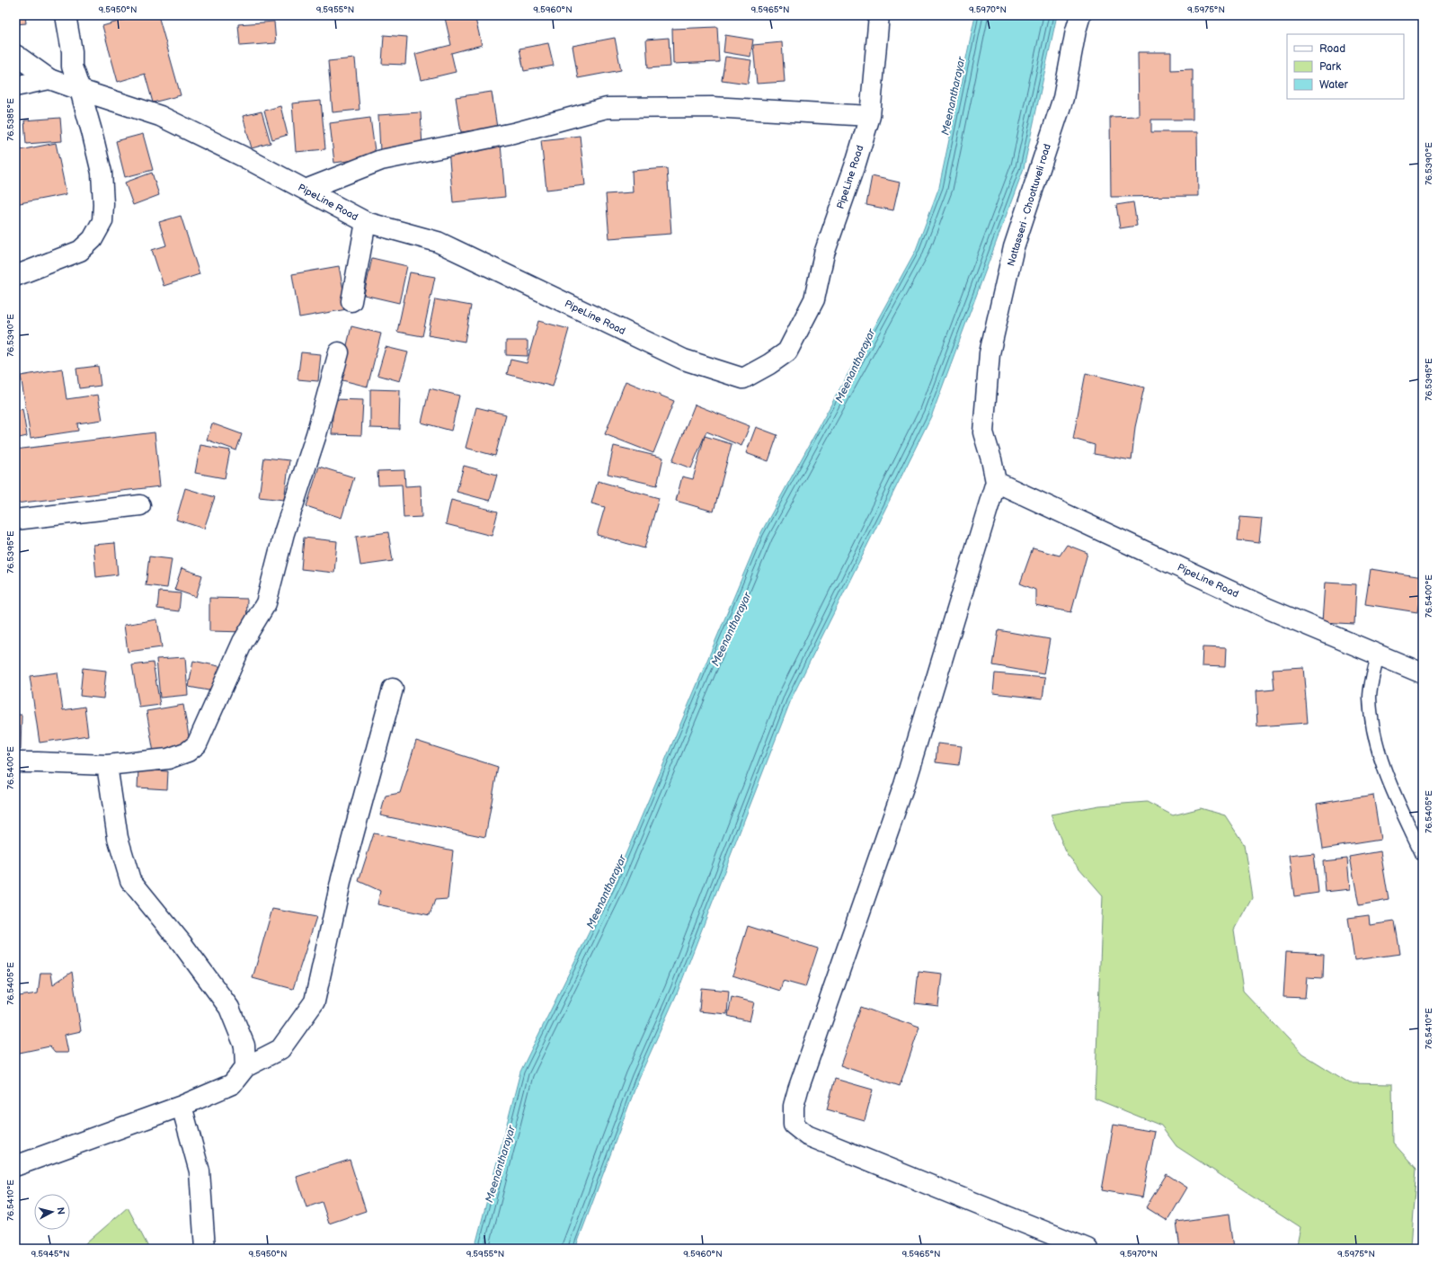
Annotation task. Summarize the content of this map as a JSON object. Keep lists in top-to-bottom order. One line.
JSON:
{"streets":{"street":["PipeLine Road","Nattasseri - Choottuveli road"]},"crossings":[["PipeLine Road","Nattasseri - Choottuveli road"]],"water":["Meenantharayar"],"legend":["Road","Park","Water"],"north":"right","coordinates":["9.5950°N","9.5955°N","9.5960°N","9.5965°N","9.5970°N","9.5975°N","76.5385°E","76.5390°E","76.5395°E","76.5400°E","76.5405°E","76.5410°E","9.5945°N"]}
